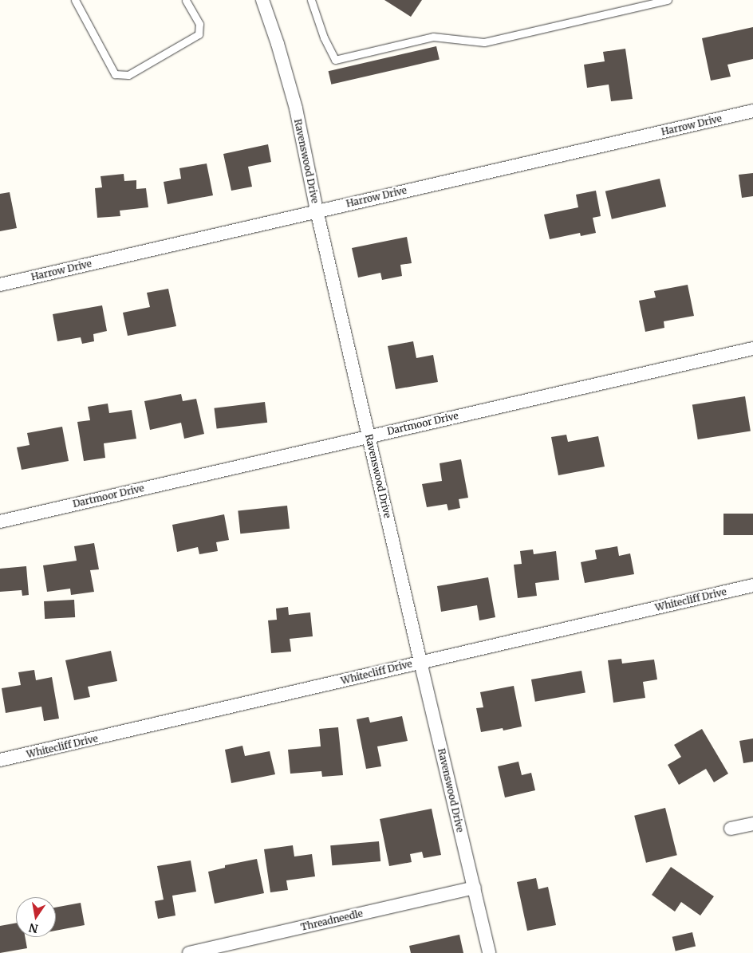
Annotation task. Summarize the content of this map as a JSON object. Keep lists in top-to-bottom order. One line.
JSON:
{"streets":{"street":["Harrow Drive","Ravenswood Drive","Dartmoor Drive","Whitecliff Drive","Threadneedle"]},"crossings":[["Harrow Drive","Ravenswood Drive"],["Ravenswood Drive","Dartmoor Drive"],["Ravenswood Drive","Whitecliff Drive"],["Ravenswood Drive","Threadneedle"]],"north":"bottom"}
